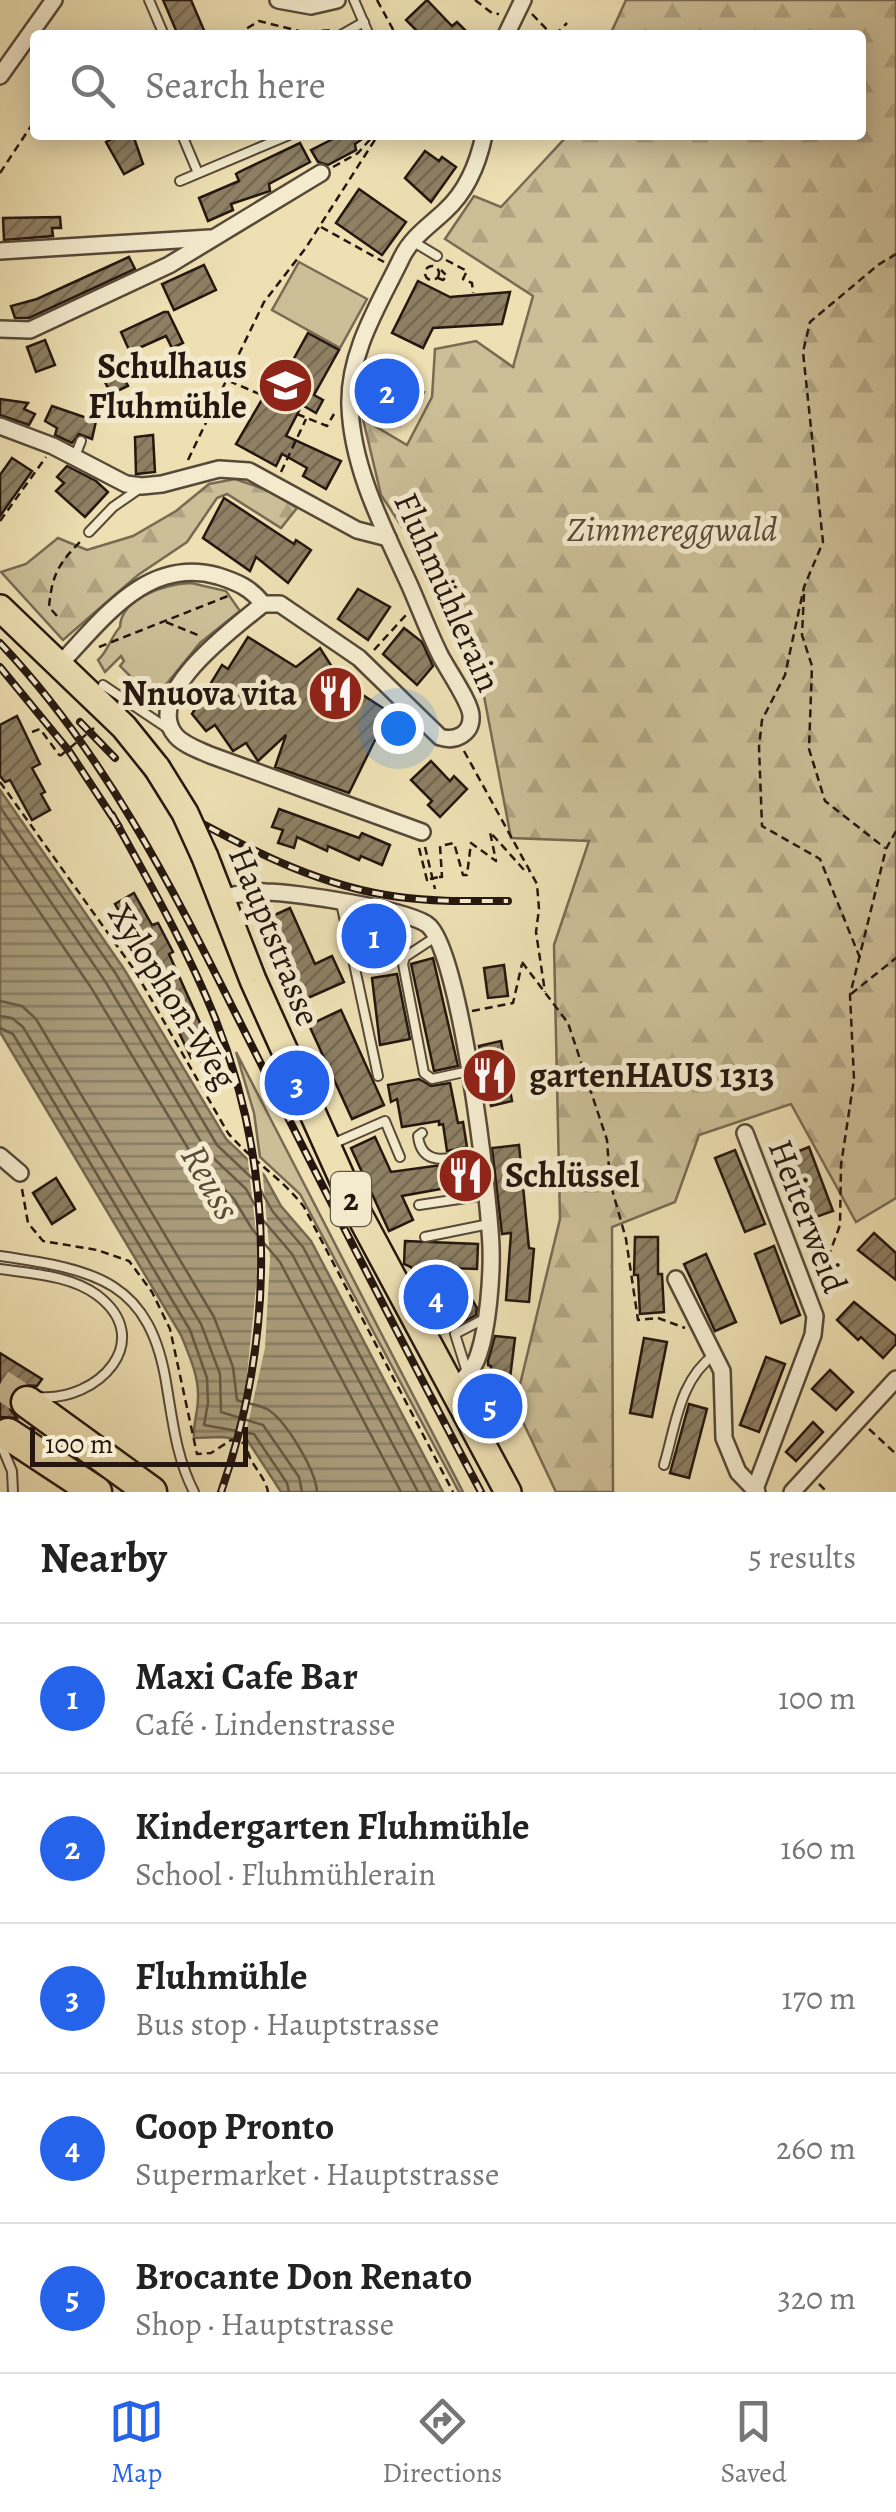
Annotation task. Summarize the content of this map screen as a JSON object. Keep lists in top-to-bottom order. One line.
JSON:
{"streets":{"main road":["Hauptstrasse","2"],"street":["Fluhmühlerain","Heiterweid"],"path":["Xylophon-Weg"]},"crossings":[["Fluhmühlerain","Hauptstrasse"]],"water":["Reuss"],"parks":["Zimmereggwald"],"places":{"school or university":["Schulhaus Fluhmühle"],"restaurant":["Nnuova vita","gartenHAUS 1313","Schlüssel"]},"scale_bar":"100 m","page":{"search":"Search here","pins":["2","1","3","4","5"],"scale":"100 m","heading":["Nearby","5 results"],"list":[{"mark":"1","name":"Maxi Cafe Bar","note":"Café · Lindenstrasse","value":"100 m"},{"mark":"2","name":"Kindergarten Fluhmühle","note":"School · Fluhmühlerain","value":"160 m"},{"mark":"3","name":"Fluhmühle","note":"Bus stop · Hauptstrasse","value":"170 m"},{"mark":"4","name":"Coop Pronto","note":"Supermarket · Hauptstrasse","value":"260 m"},{"mark":"5","name":"Brocante Don Renato","note":"Shop · Hauptstrasse","value":"320 m"}],"nav":["Map","Directions","Saved"]}}
